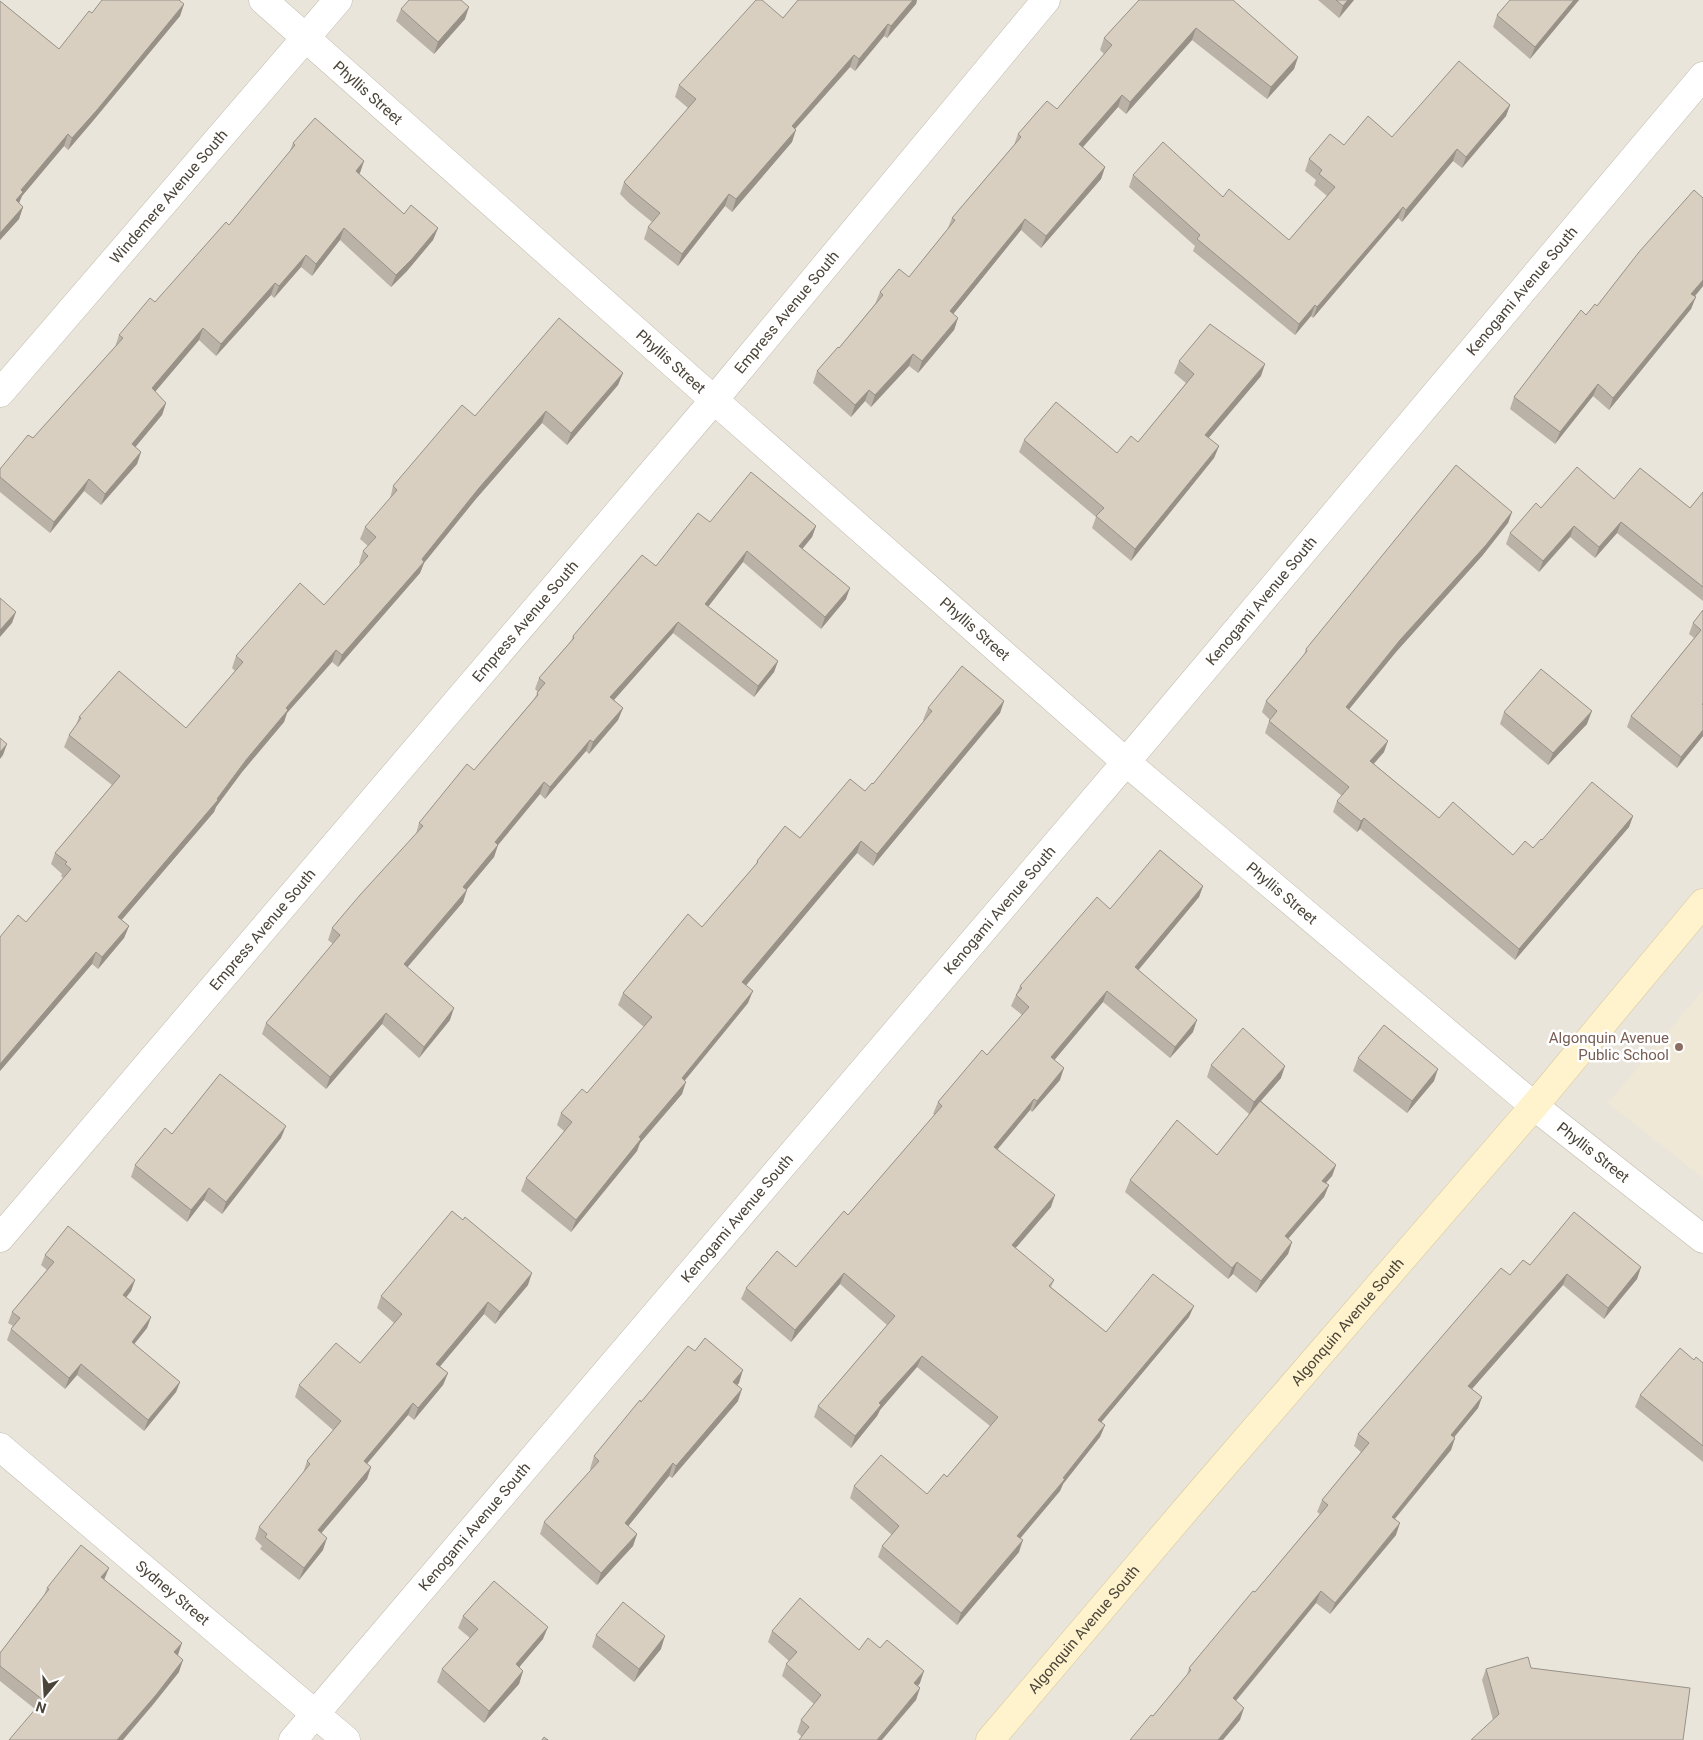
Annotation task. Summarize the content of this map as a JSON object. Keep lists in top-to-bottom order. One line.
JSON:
{"streets":{"main road":["Algonquin Avenue South"],"street":["Phyllis Street","Windemere Avenue South","Kenogami Avenue South","Empress Avenue South","Sydney Street"]},"crossings":[["Phyllis Street","Windemere Avenue South"],["Phyllis Street","Kenogami Avenue South"],["Phyllis Street","Empress Avenue South"],["Phyllis Street","Algonquin Avenue South"],["Kenogami Avenue South","Sydney Street"]],"places":["Algonquin Avenue Public School"],"north":"bottom"}
